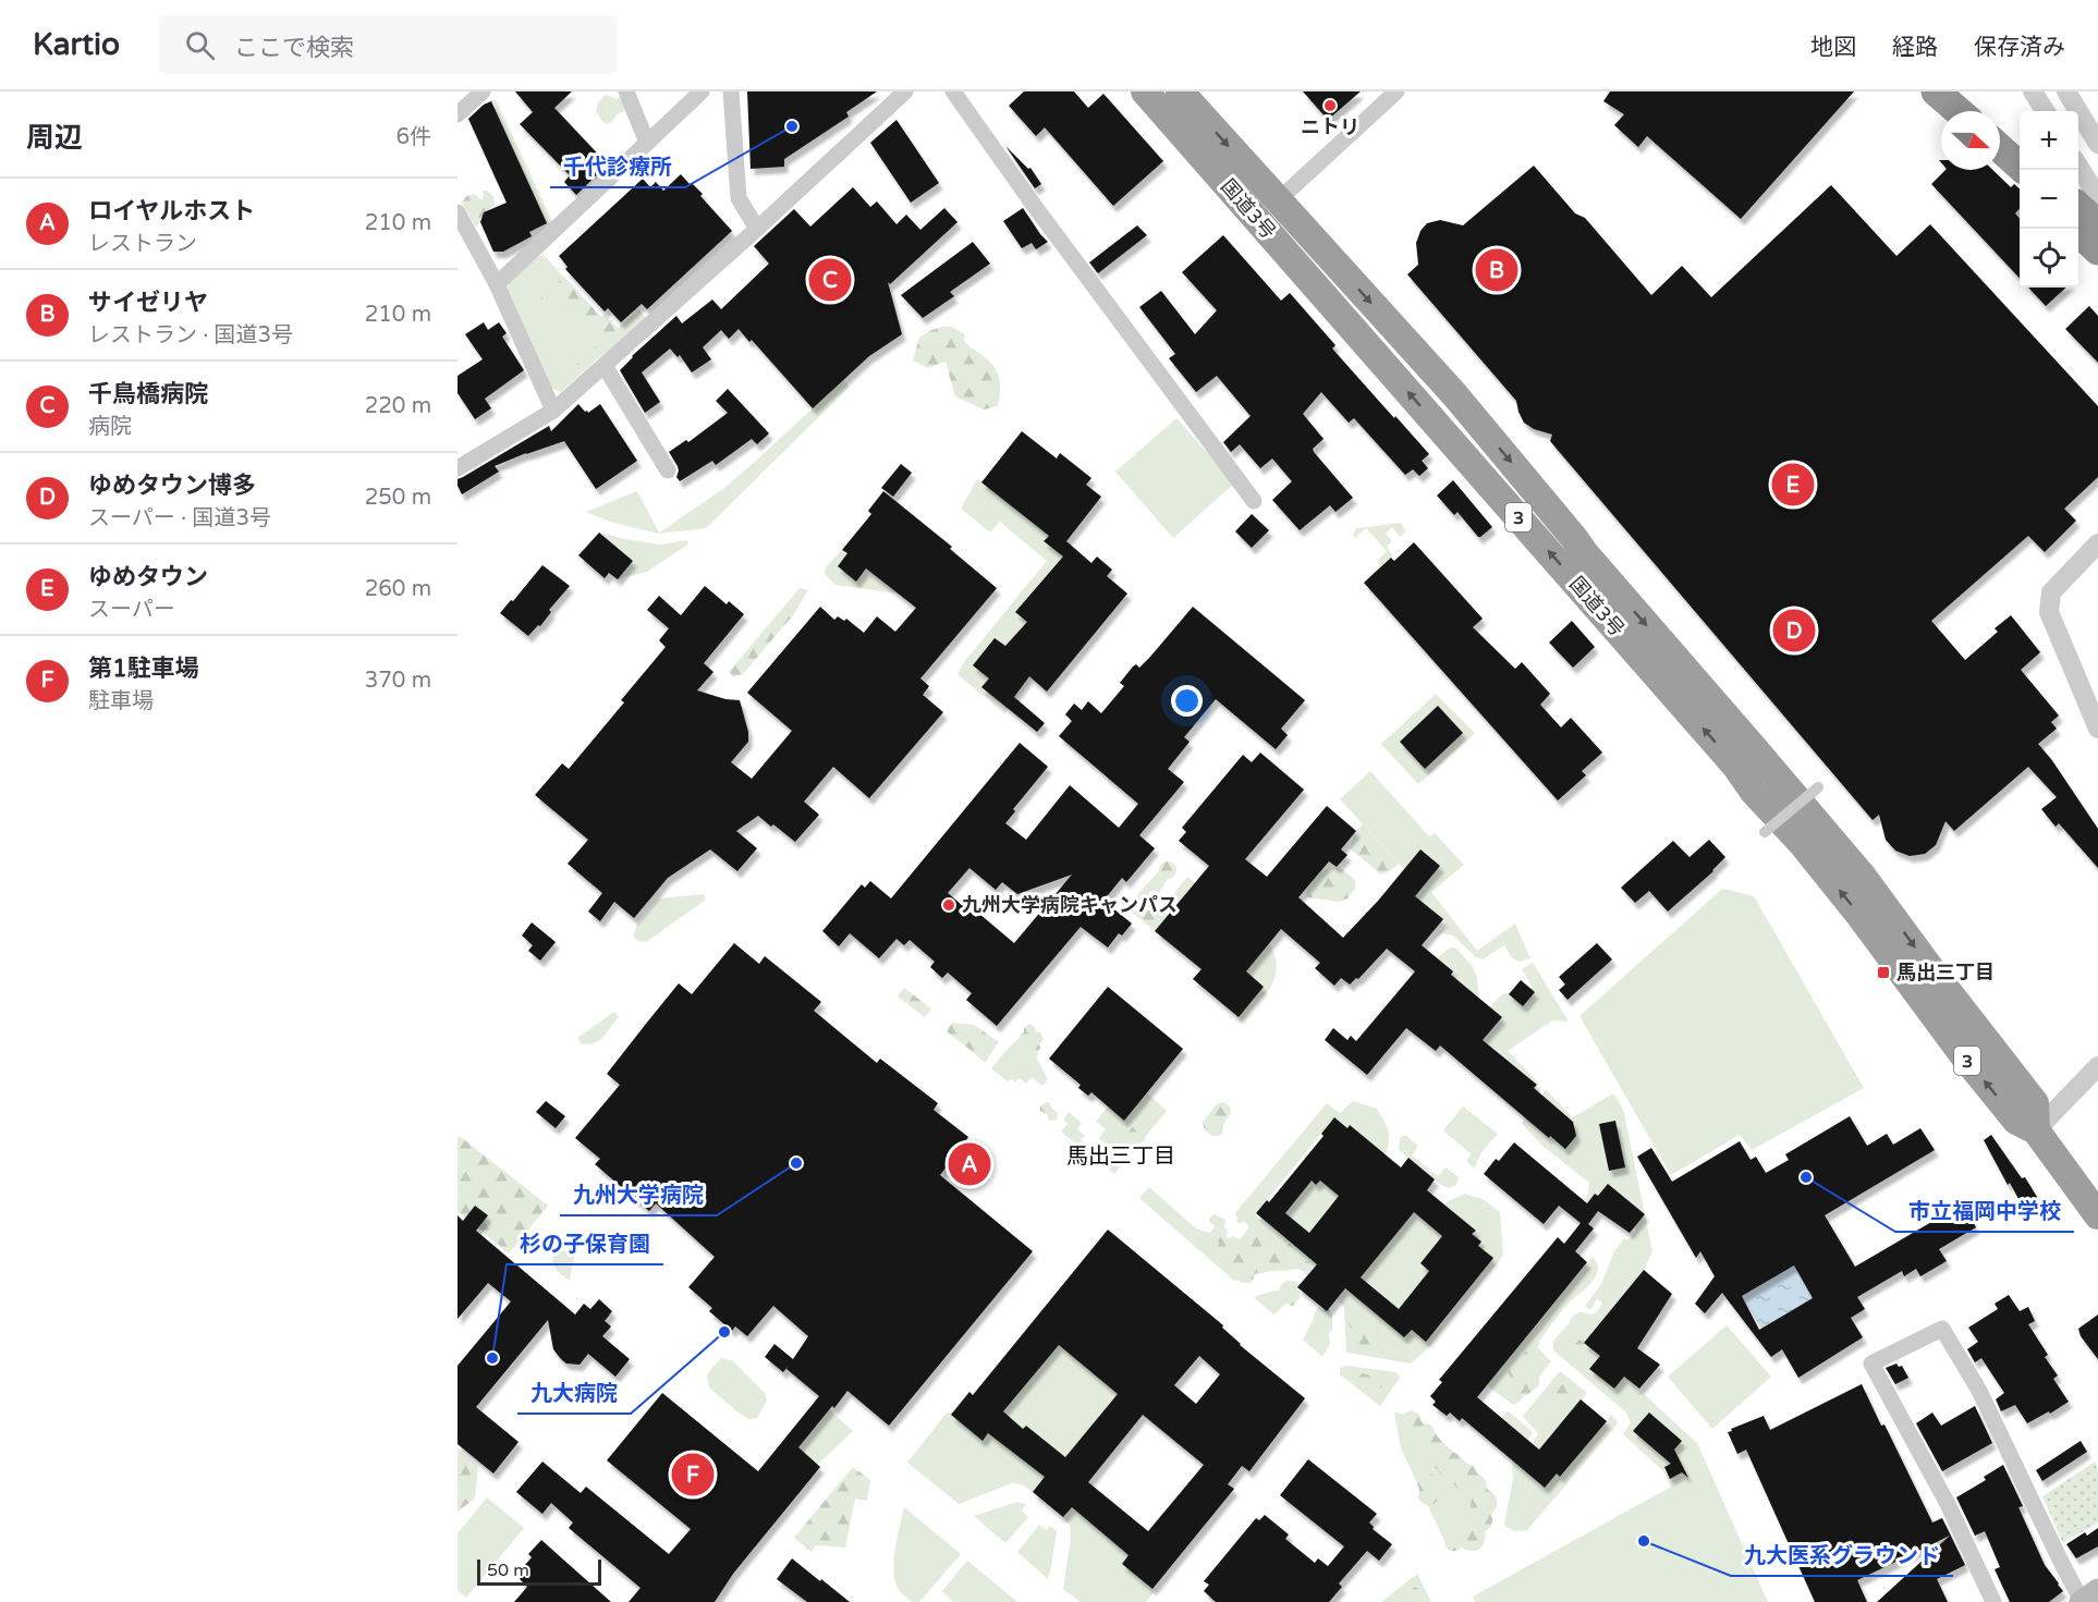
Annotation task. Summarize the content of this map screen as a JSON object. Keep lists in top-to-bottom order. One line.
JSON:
{"streets":{"highway":["国道3号","3"]},"districts":["馬出三丁目"],"places":{"other":["ニトリ","千代診療所","九州大学病院キャンパス","九州大学病院","市立福岡中学校","九大病院","杉の子保育園","九大医系グラウンド"],"transit":["馬出三丁目"]},"scale_bar":"50 m","north":"right","page":{"header":"Kartio","search":"ここで検索","nav":["地図","経路","保存済み"],"heading":["周辺","6件"],"map_buttons":["+","−"],"list":[{"mark":"A","name":"ロイヤルホスト","note":"レストラン","value":"210 m"},{"mark":"B","name":"サイゼリヤ","note":"レストラン · 国道3号","value":"210 m"},{"mark":"C","name":"千鳥橋病院","note":"病院","value":"220 m"},{"mark":"D","name":"ゆめタウン博多","note":"スーパー · 国道3号","value":"250 m"},{"mark":"E","name":"ゆめタウン","note":"スーパー","value":"260 m"},{"mark":"F","name":"第1駐車場","note":"駐車場","value":"370 m"}],"pins":["B","C","E","D","A","F"],"scale":"50 m"}}
